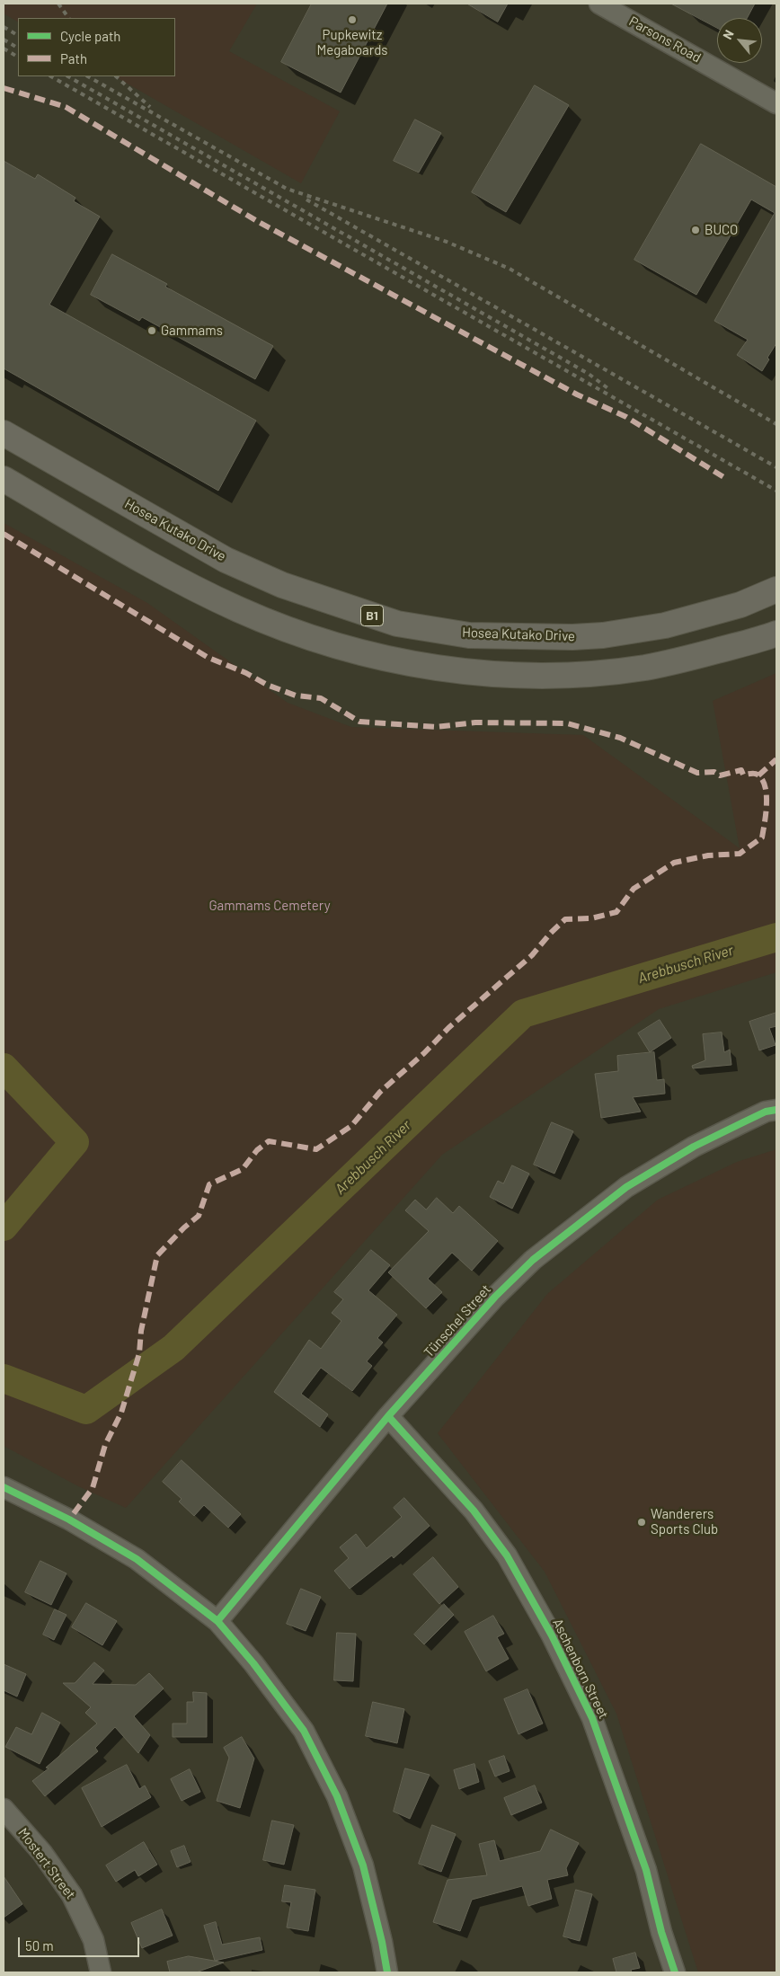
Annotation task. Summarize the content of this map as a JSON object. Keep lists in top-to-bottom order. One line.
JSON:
{"streets":{"main road":["Hosea Kutako Drive","B1"],"street":["Parsons Road","Tünschel Street","Aschenborn Street","Mostert Street"]},"crossings":[["Tünschel Street","Aschenborn Street"]],"water":["Arebbusch River"],"parks":["Gammams Cemetery"],"places":["Pupkewitz Megaboards","BUCO","Gammams","Wanderers Sports Club"],"legend":["Cycle path","Path"],"scale_bar":"50 m","north":"top left"}
